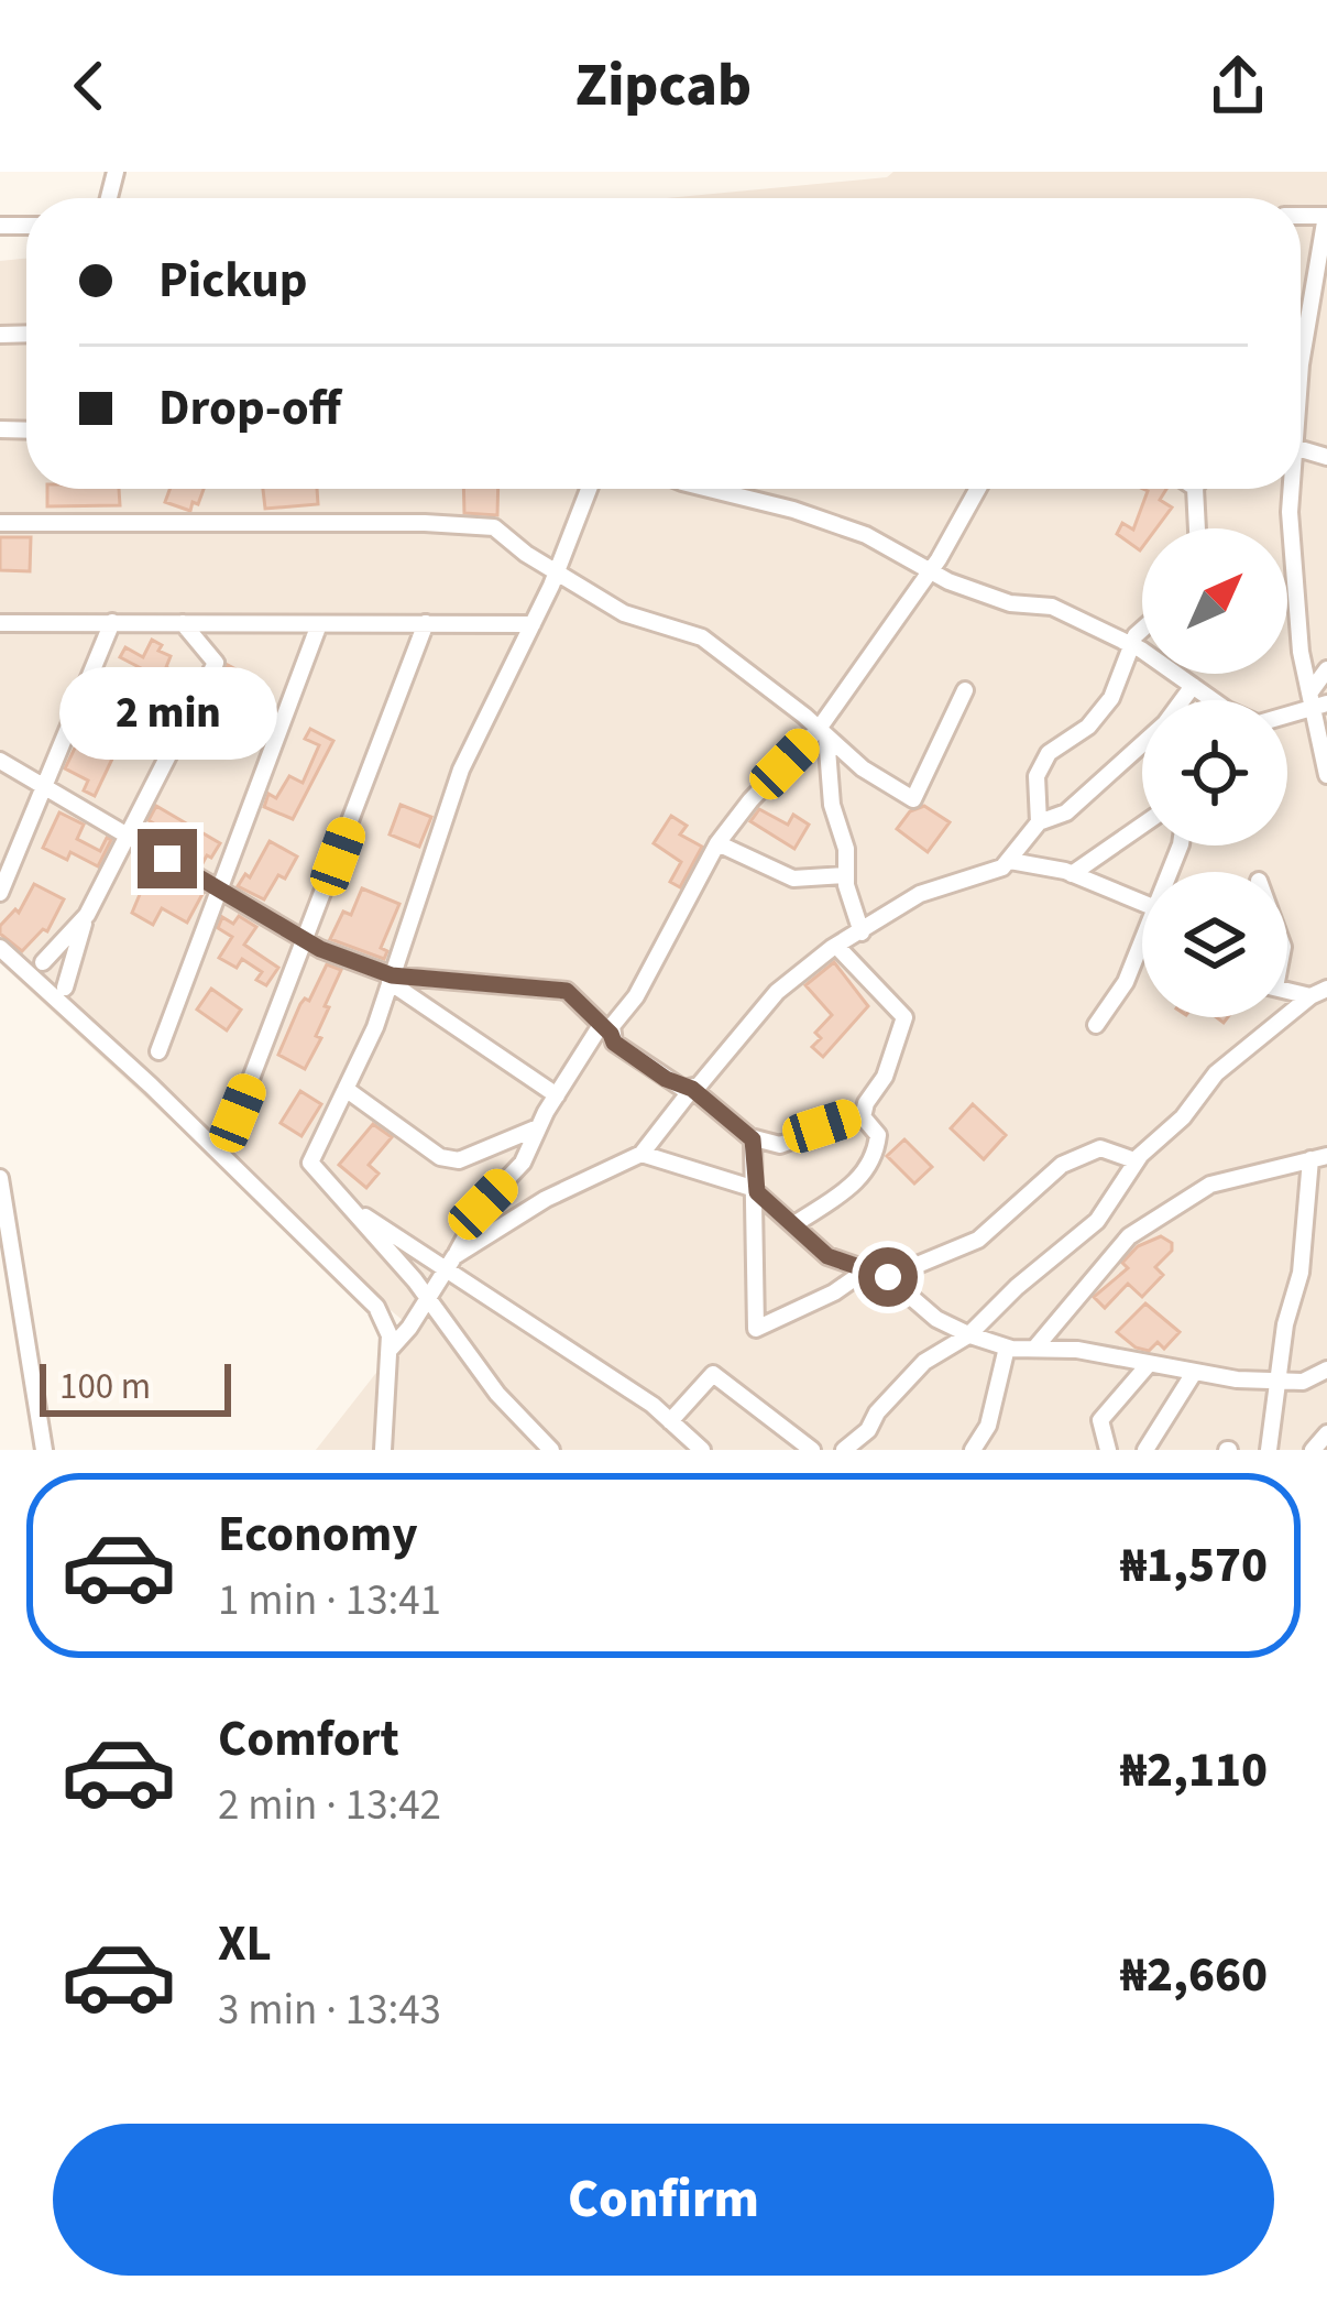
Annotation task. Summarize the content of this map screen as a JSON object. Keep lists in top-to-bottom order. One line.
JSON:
{"scale_bar":"100 m","north":"top right","page":{"header":"Zipcab","banner":["Pickup","Drop-off"],"bubble":"2 min","scale":"100 m","list":[{"name":"Economy","note":"1 min · 13:41","value":"₦1,570"},{"name":"Comfort","note":"2 min · 13:42","value":"₦2,110"},{"name":"XL","note":"3 min · 13:43","value":"₦2,660"}],"buttons":"Confirm"}}
